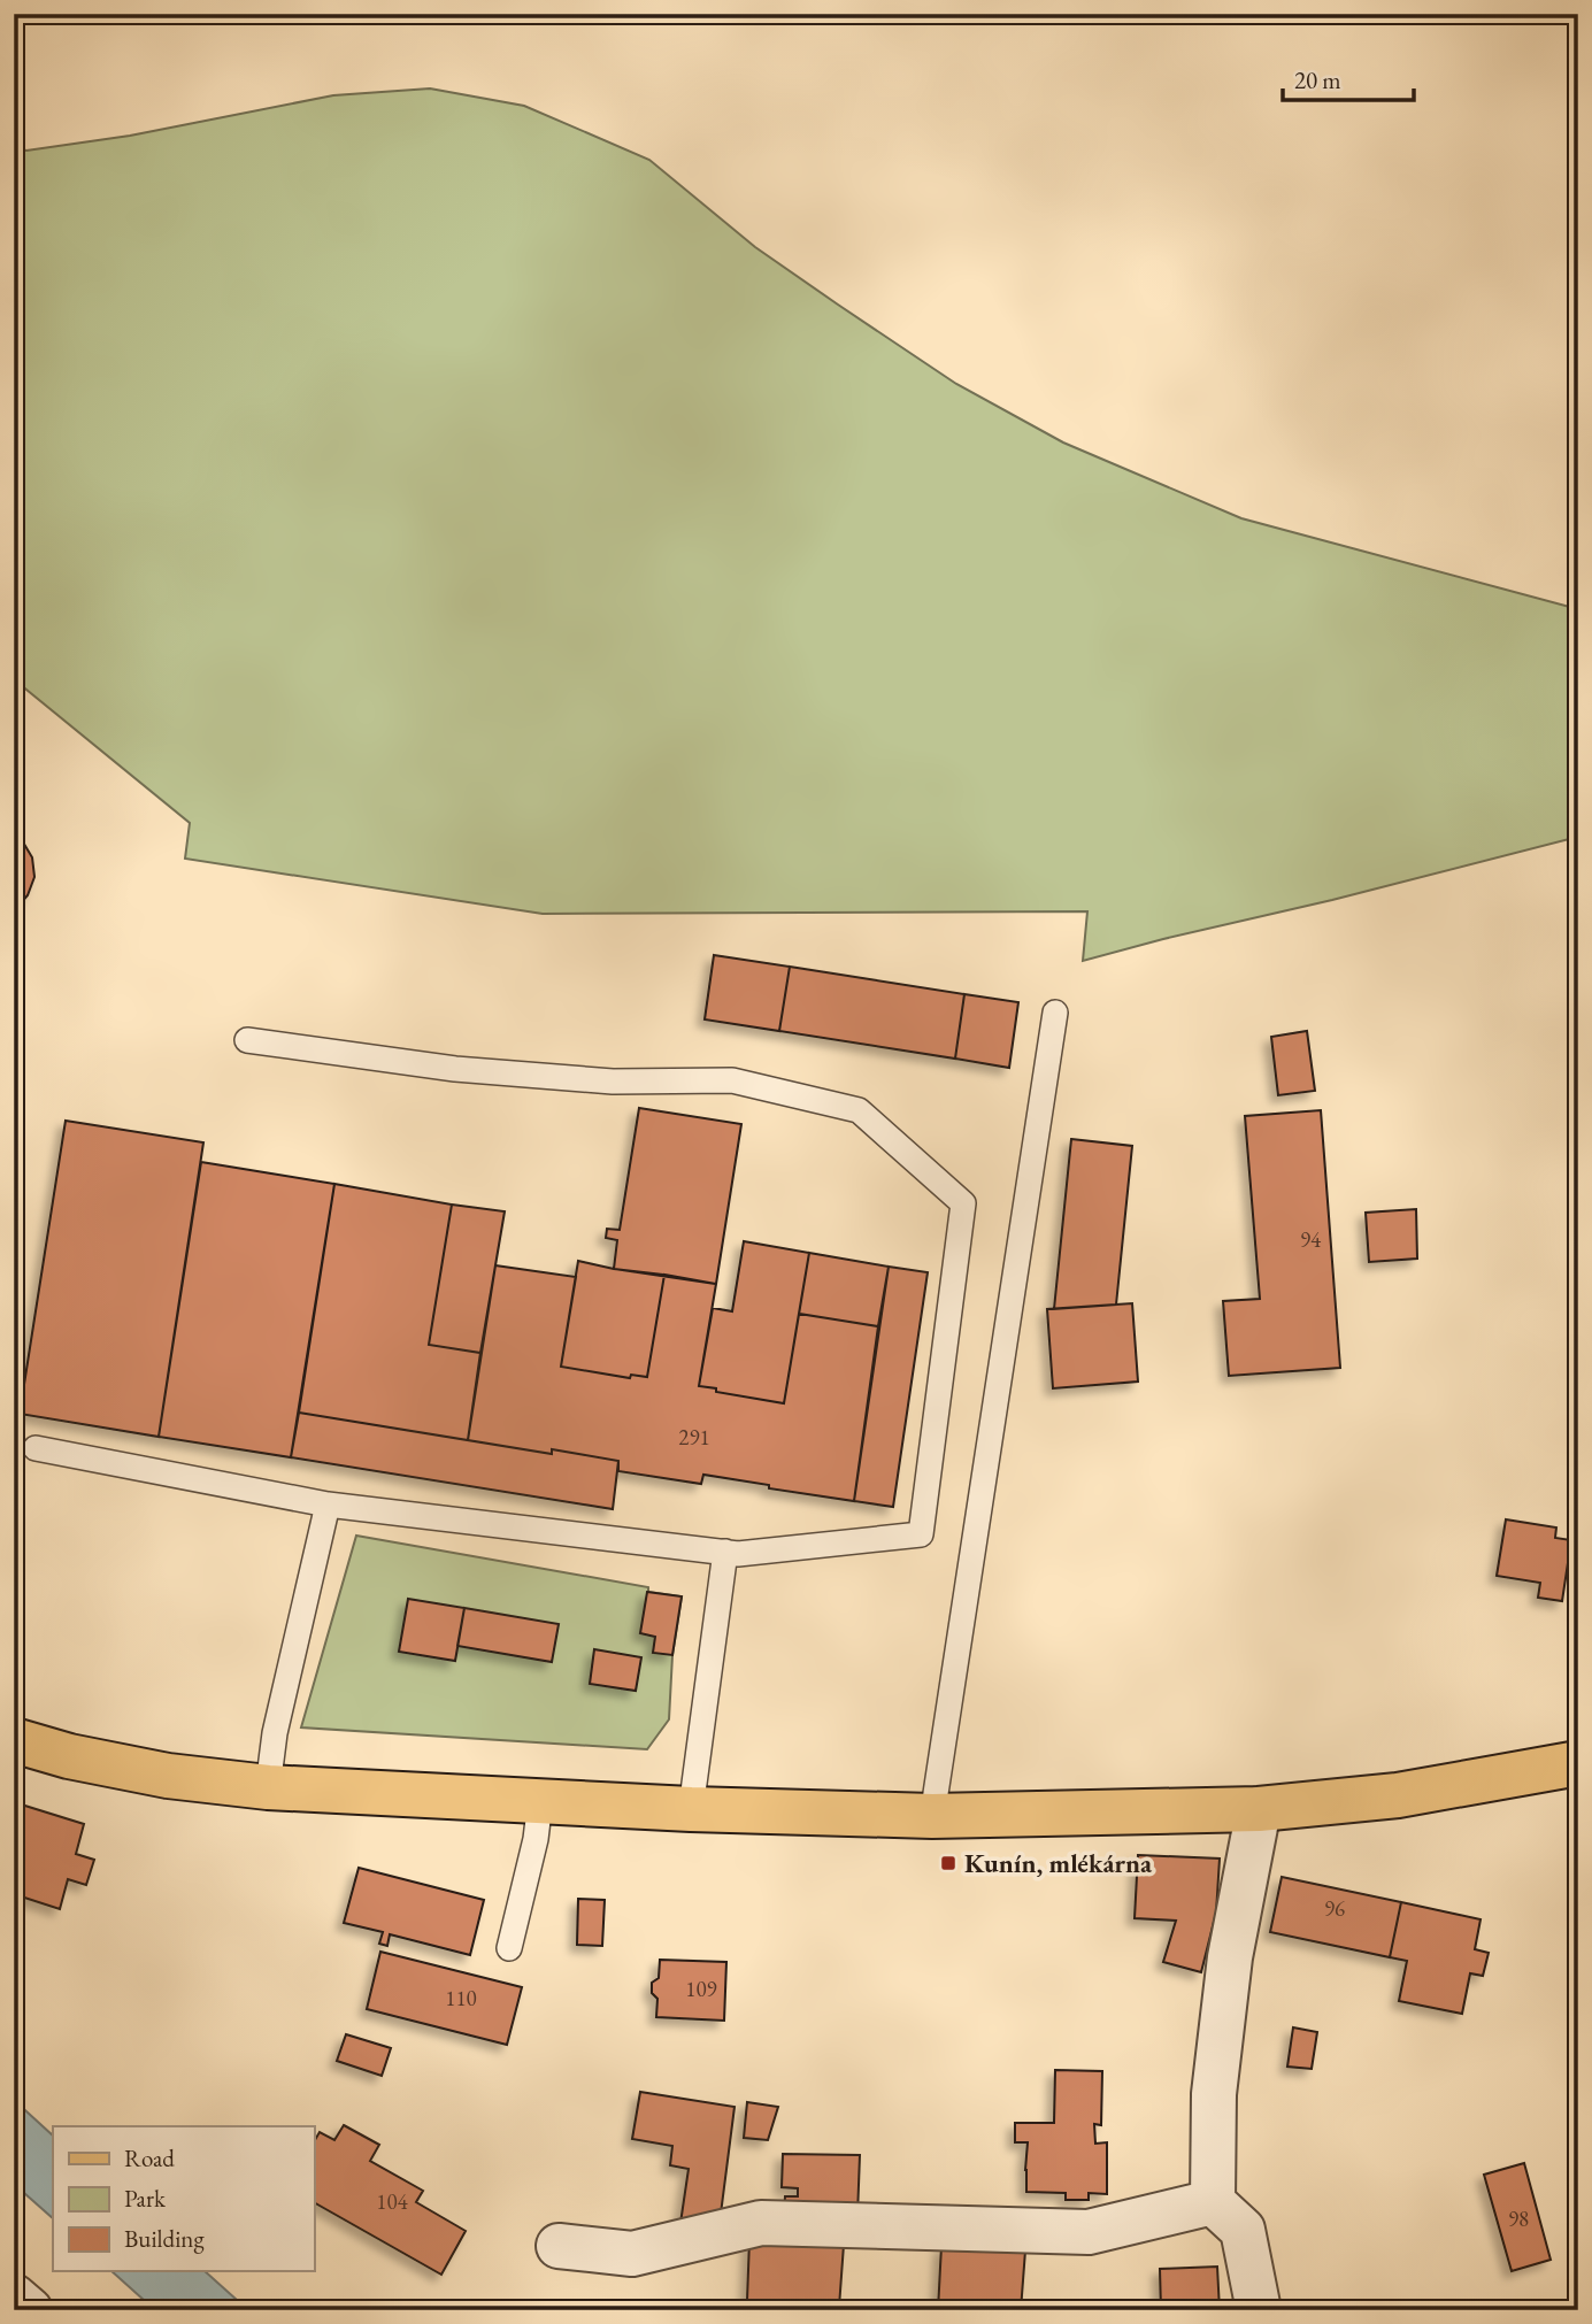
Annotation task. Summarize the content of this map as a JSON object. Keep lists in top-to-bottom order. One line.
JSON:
{"places":{"transit":["Kunín, mlékárna"]},"house_numbers":["94","291","96","109","110","104","98"],"legend":["Road","Park","Building"],"scale_bar":"20 m"}
